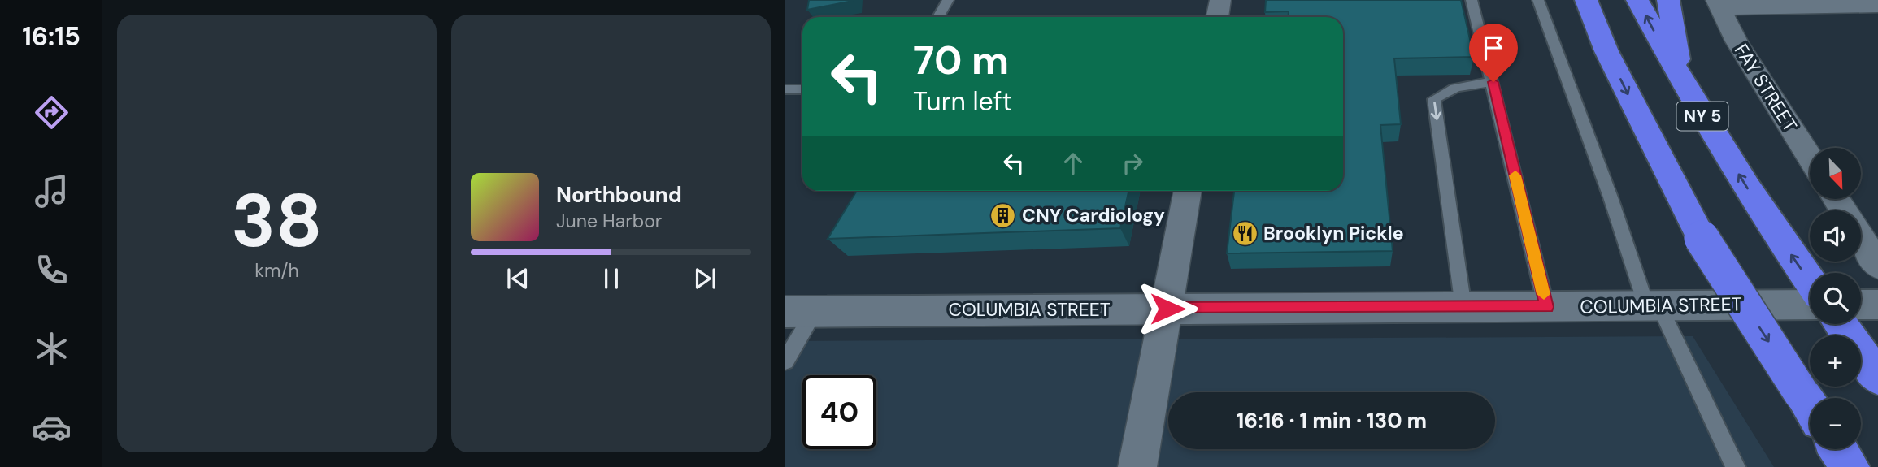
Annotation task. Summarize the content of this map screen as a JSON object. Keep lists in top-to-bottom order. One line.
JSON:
{"streets":{"highway":["NY 5"],"street":["FAY STREET","COLUMBIA STREET"]},"places":{"building":["CNY Cardiology"],"restaurant":["Brooklyn Pickle"]},"north":"bottom right","page":{"tabs":"16:15","tile":["38","km/h"],"turn":["70 m","Turn left"],"map_buttons":["+","−"],"song":["Northbound","June Harbor"],"limit":"40","trip":"16:16 · 1 min · 130 m"}}
